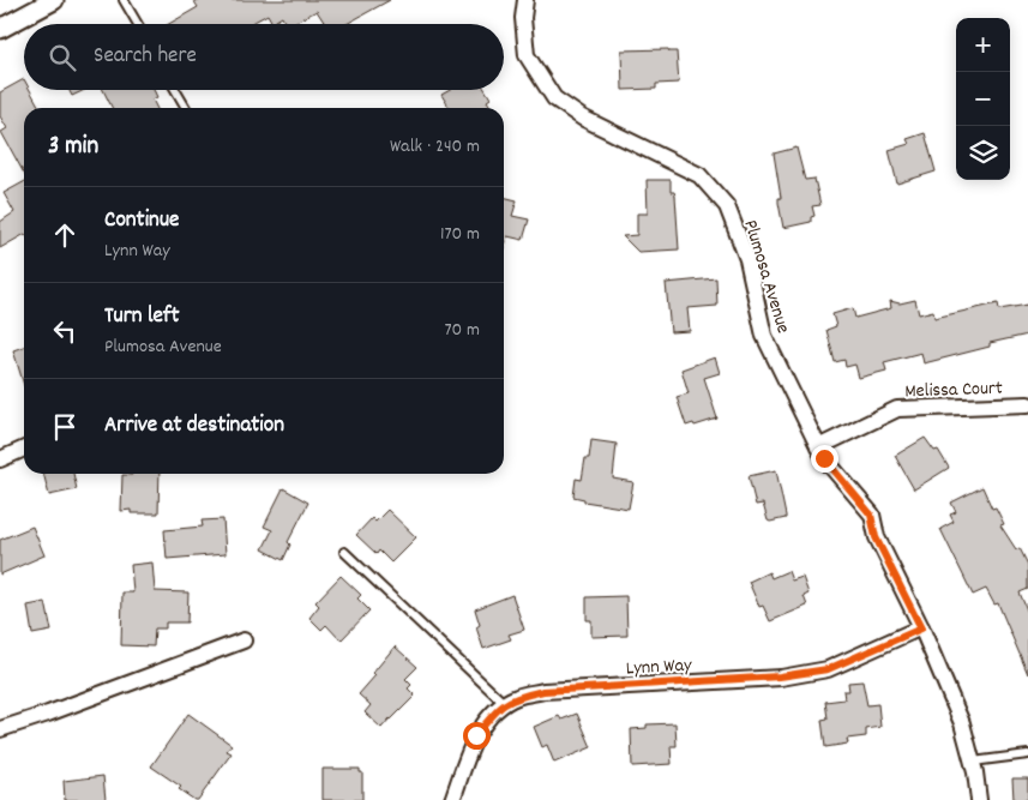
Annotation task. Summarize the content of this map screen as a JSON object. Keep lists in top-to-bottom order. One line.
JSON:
{"streets":{"street":["Plumosa Avenue","Melissa Court","Lynn Way"]},"crossings":[["Plumosa Avenue","Melissa Court"],["Plumosa Avenue","Lynn Way"]],"page":{"map_buttons":["+","−"],"search":"Search here","heading":["3 min","Walk · 240 m"],"list":[["Continue","Lynn Way","170 m"],["Turn left","Plumosa Avenue","70 m"],"Arrive at destination"]}}
